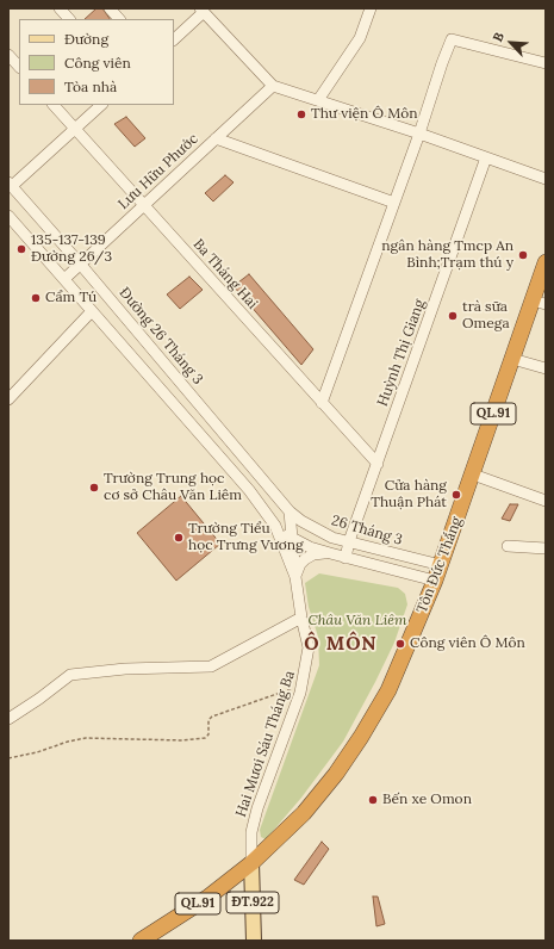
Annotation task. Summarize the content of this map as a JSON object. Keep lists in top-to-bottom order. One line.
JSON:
{"streets":{"highway":["QL.91","Tôn Đức Thắng"],"main road":["ĐT.922"],"street":["Lưu Hữu Phước","Ba Tháng Hai","Đường 26 Tháng 3","Huỳnh Thị Giang","26 Tháng 3","Hai Mươi Sáu Tháng Ba"]},"crossings":[["Lưu Hữu Phước","Ba Tháng Hai"],["Lưu Hữu Phước","Đường 26 Tháng 3"],["Ba Tháng Hai","Huỳnh Thị Giang"],["Đường 26 Tháng 3","26 Tháng 3"],["Đường 26 Tháng 3","Hai Mươi Sáu Tháng Ba"],["Huỳnh Thị Giang","26 Tháng 3"],["26 Tháng 3","Tôn Đức Thắng"],["26 Tháng 3","Hai Mươi Sáu Tháng Ba"],["Tôn Đức Thắng","Hai Mươi Sáu Tháng Ba"],["Tôn Đức Thắng","ĐT.922"],["Hai Mươi Sáu Tháng Ba","ĐT.922"]],"districts":["Ô MÔN"],"parks":["Châu Văn Liêm"],"places":["Thư viện Ô Môn","135-137-139 Đường 26/3","ngân hàng Tmcp An Bình;Trạm thú y","Cẩm Tú","trà sữa Omega","Trường Trung học cơ sở Châu Văn Liêm","Cửa hàng Thuận Phát","Trường Tiểu học Trưng Vương","Công viên Ô Môn","Bến xe Omon"],"legend":["Đường","Công viên","Tòa nhà"],"north":"top left"}
